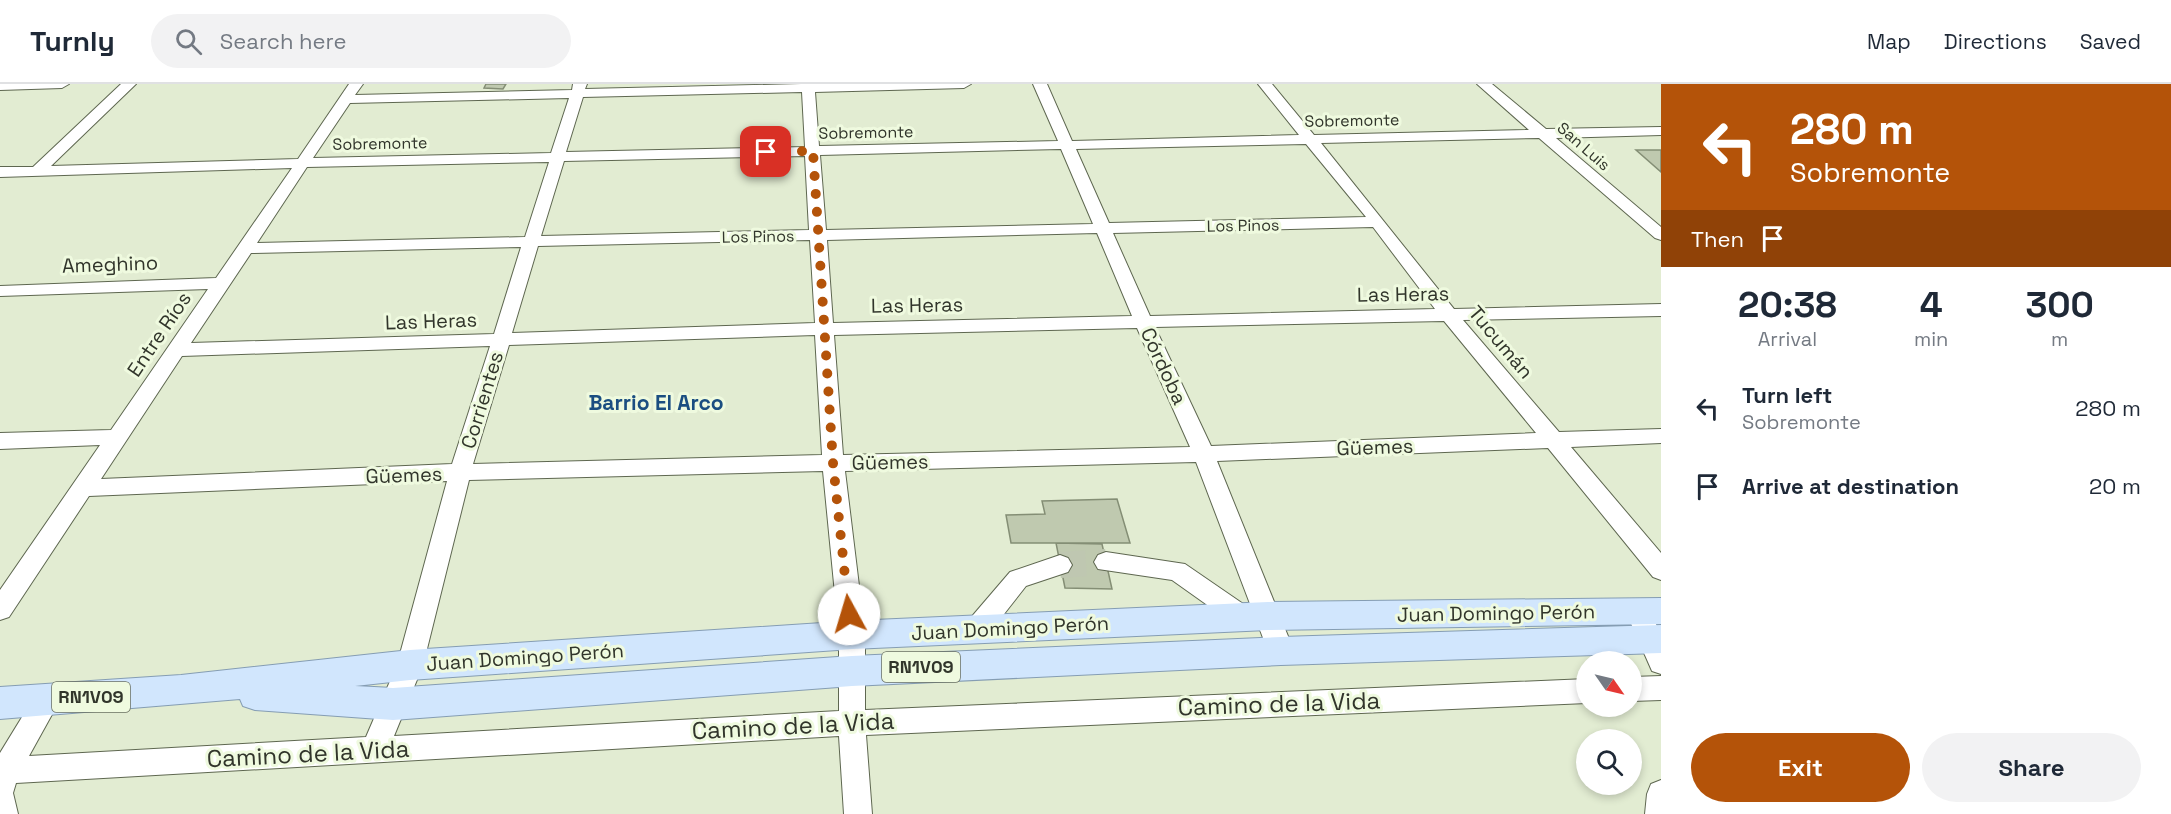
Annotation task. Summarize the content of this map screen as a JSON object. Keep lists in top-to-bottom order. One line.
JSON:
{"streets":{"main road":["Juan Domingo Perón","RN1V09"],"street":["Sobremonte","San Luis","Los Pinos","Ameghino","Las Heras","Entre Ríos","Tucumán","Córdoba","Corrientes","Güemes","Camino de la Vida"]},"crossings":[["Sobremonte","San Luis"],["Sobremonte","Entre Ríos"],["Sobremonte","Tucumán"],["Sobremonte","Córdoba"],["Sobremonte","Corrientes"],["Los Pinos","Entre Ríos"],["Los Pinos","Tucumán"],["Los Pinos","Córdoba"],["Los Pinos","Corrientes"],["Ameghino","Entre Ríos"],["Las Heras","Entre Ríos"],["Las Heras","Tucumán"],["Las Heras","Córdoba"],["Las Heras","Corrientes"],["Entre Ríos","Güemes"],["Tucumán","Güemes"],["Córdoba","Güemes"],["Córdoba","Juan Domingo Perón"],["Corrientes","Güemes"],["Corrientes","Juan Domingo Perón"],["Corrientes","Camino de la Vida"]],"districts":["Barrio El Arco"],"north":"bottom right","page":{"header":"Turnly","search":"Search here","nav":["Map","Directions","Saved"],"turn":["280 m","Sobremonte"],"then":"Then","eta":["20:38","Arrival","4","min","300","m"],"list":[{"name":"Turn left","note":"Sobremonte","value":"280 m"},{"name":"Arrive at destination","value":"20 m"}],"buttons":["Exit","Share"]}}
